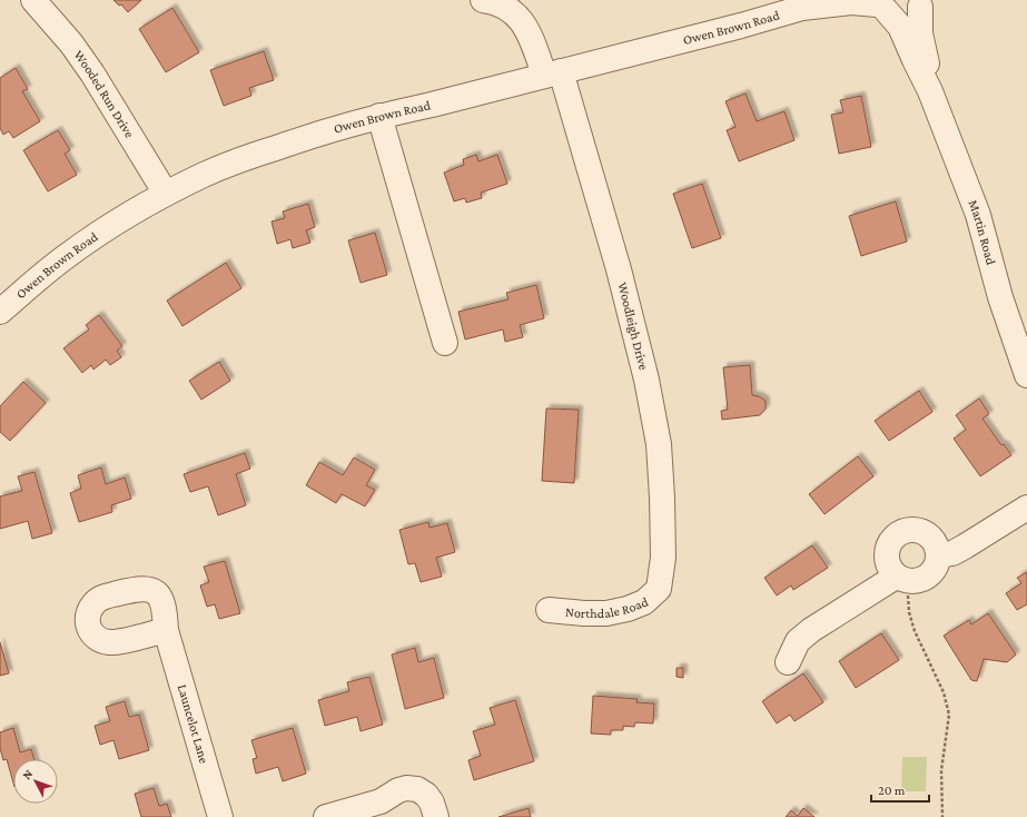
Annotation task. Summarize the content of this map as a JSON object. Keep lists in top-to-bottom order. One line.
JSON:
{"streets":{"street":["Owen Brown Road","Wooded Run Drive","Martin Road","Woodleigh Drive","Northdale Road","Launcelot Lane"]},"crossings":[["Owen Brown Road","Wooded Run Drive"],["Owen Brown Road","Martin Road"],["Owen Brown Road","Woodleigh Drive"],["Woodleigh Drive","Northdale Road"]],"scale_bar":"20 m","north":"top left"}
